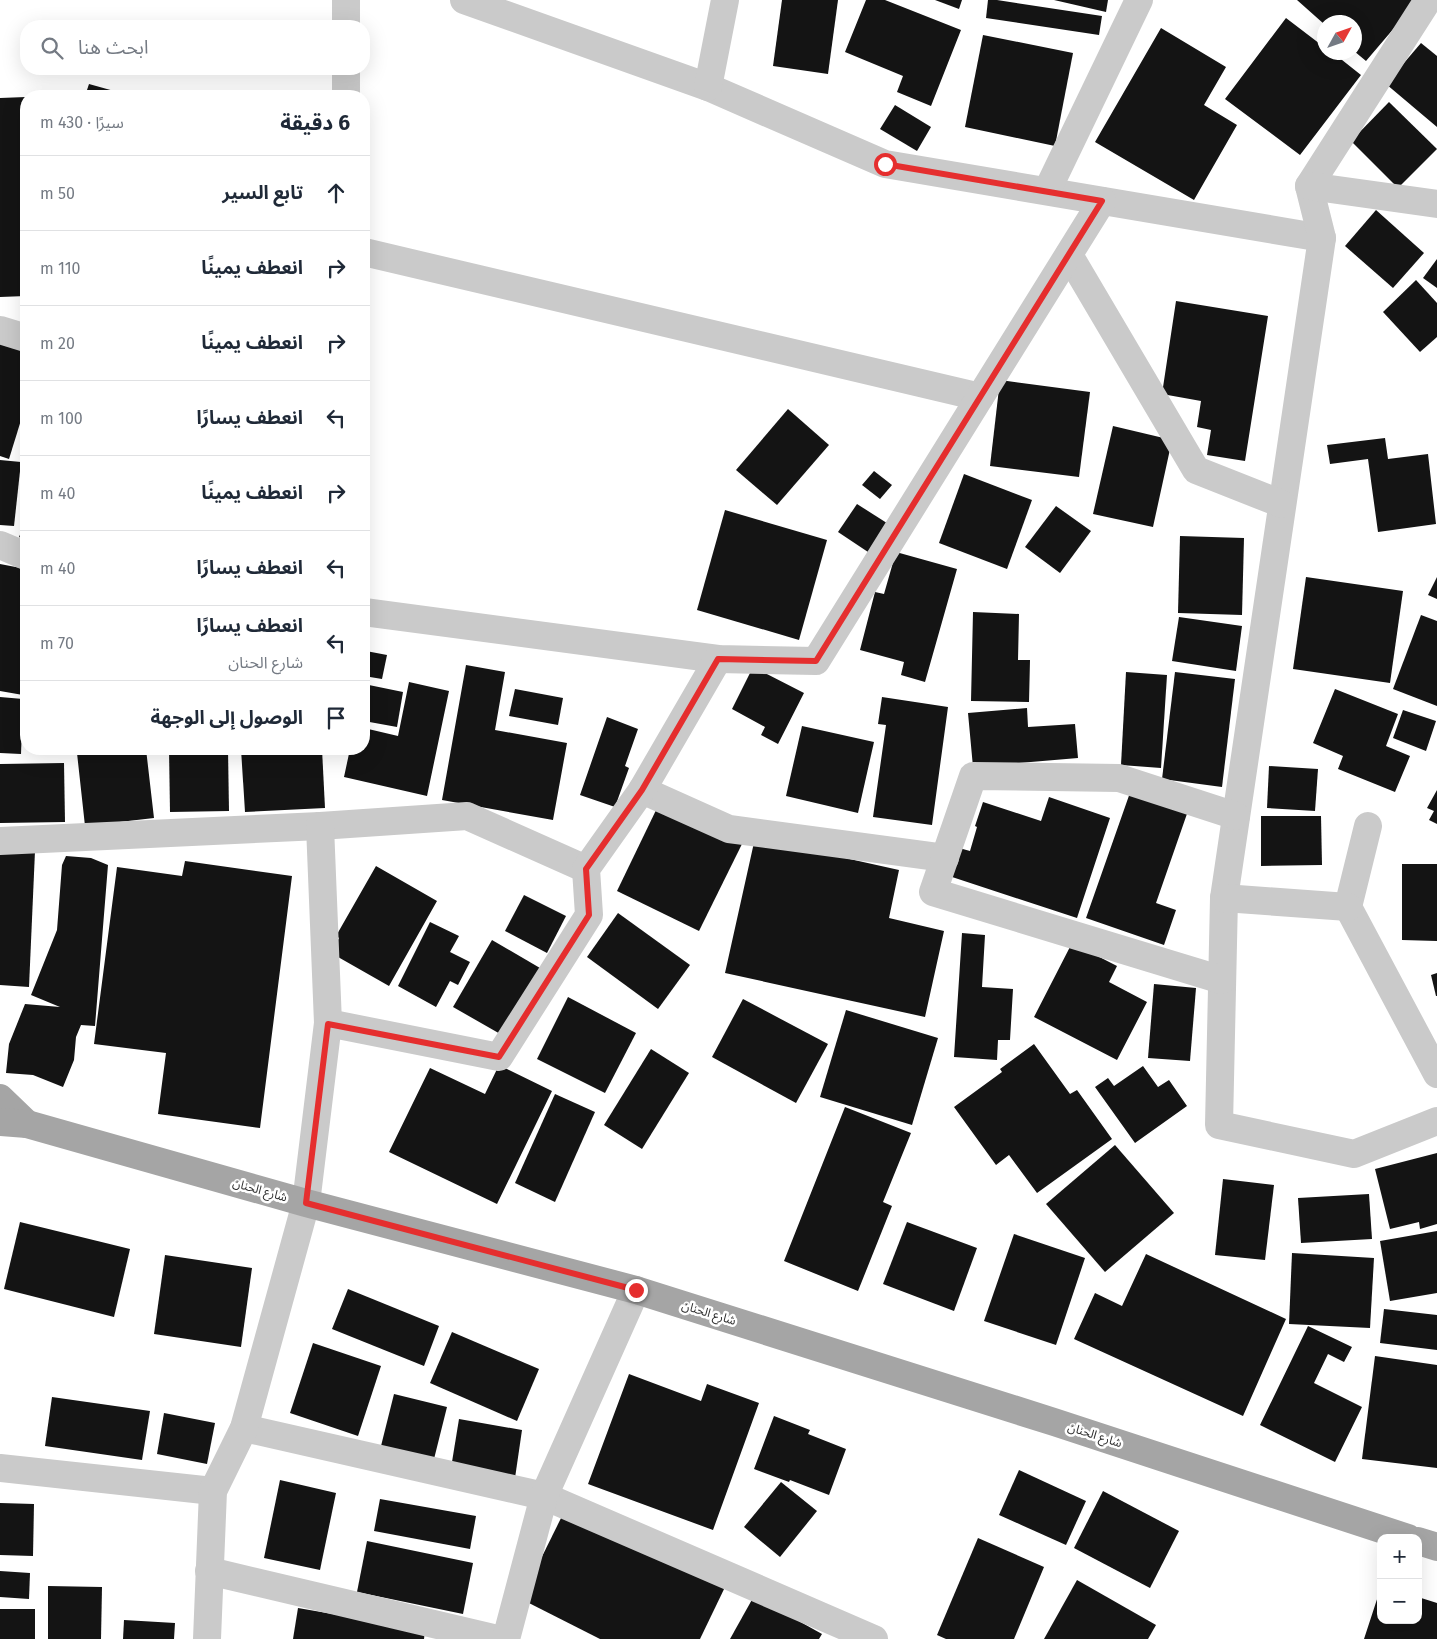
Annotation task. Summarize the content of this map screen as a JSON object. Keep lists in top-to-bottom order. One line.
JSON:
{"streets":{"main road":["شارع الحنان"]},"north":"top right","page":{"search":"ابحث هنا","heading":["6 دقيقة","سيرًا · 430 m"],"list":[["تابع السير","50 m"],["انعطف يمينًا","110 m"],["انعطف يمينًا","20 m"],["انعطف يسارًا","100 m"],["انعطف يمينًا","40 m"],["انعطف يسارًا","40 m"],["انعطف يسارًا","شارع الحنان","70 m"],"الوصول إلى الوجهة"],"map_buttons":["+","−"]}}
